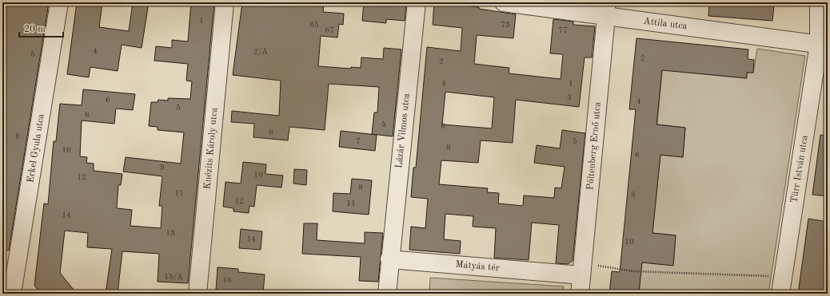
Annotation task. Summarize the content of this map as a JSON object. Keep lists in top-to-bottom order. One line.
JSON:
{"streets":{"street":["Attila utca","Lázár Vilmos utca","Pöltenberg Ernő utca","Erkel Gyula utca","Knézits Károly utca","Türr István utca","Mátyás tér"]},"crossings":[["Attila utca","Pöltenberg Ernő utca"],["Attila utca","Türr István utca"],["Lázár Vilmos utca","Mátyás tér"],["Pöltenberg Ernő utca","Mátyás tér"]],"house_numbers":["1","65","73","67","77","4","2/A","5","2","2","4","1","3","6","4","5","8","5","6","8","9","7","5","8","10","6","9","10","12","9","11","8","12","11","14","13","14","10","15/A","16"],"scale_bar":"20 m"}
